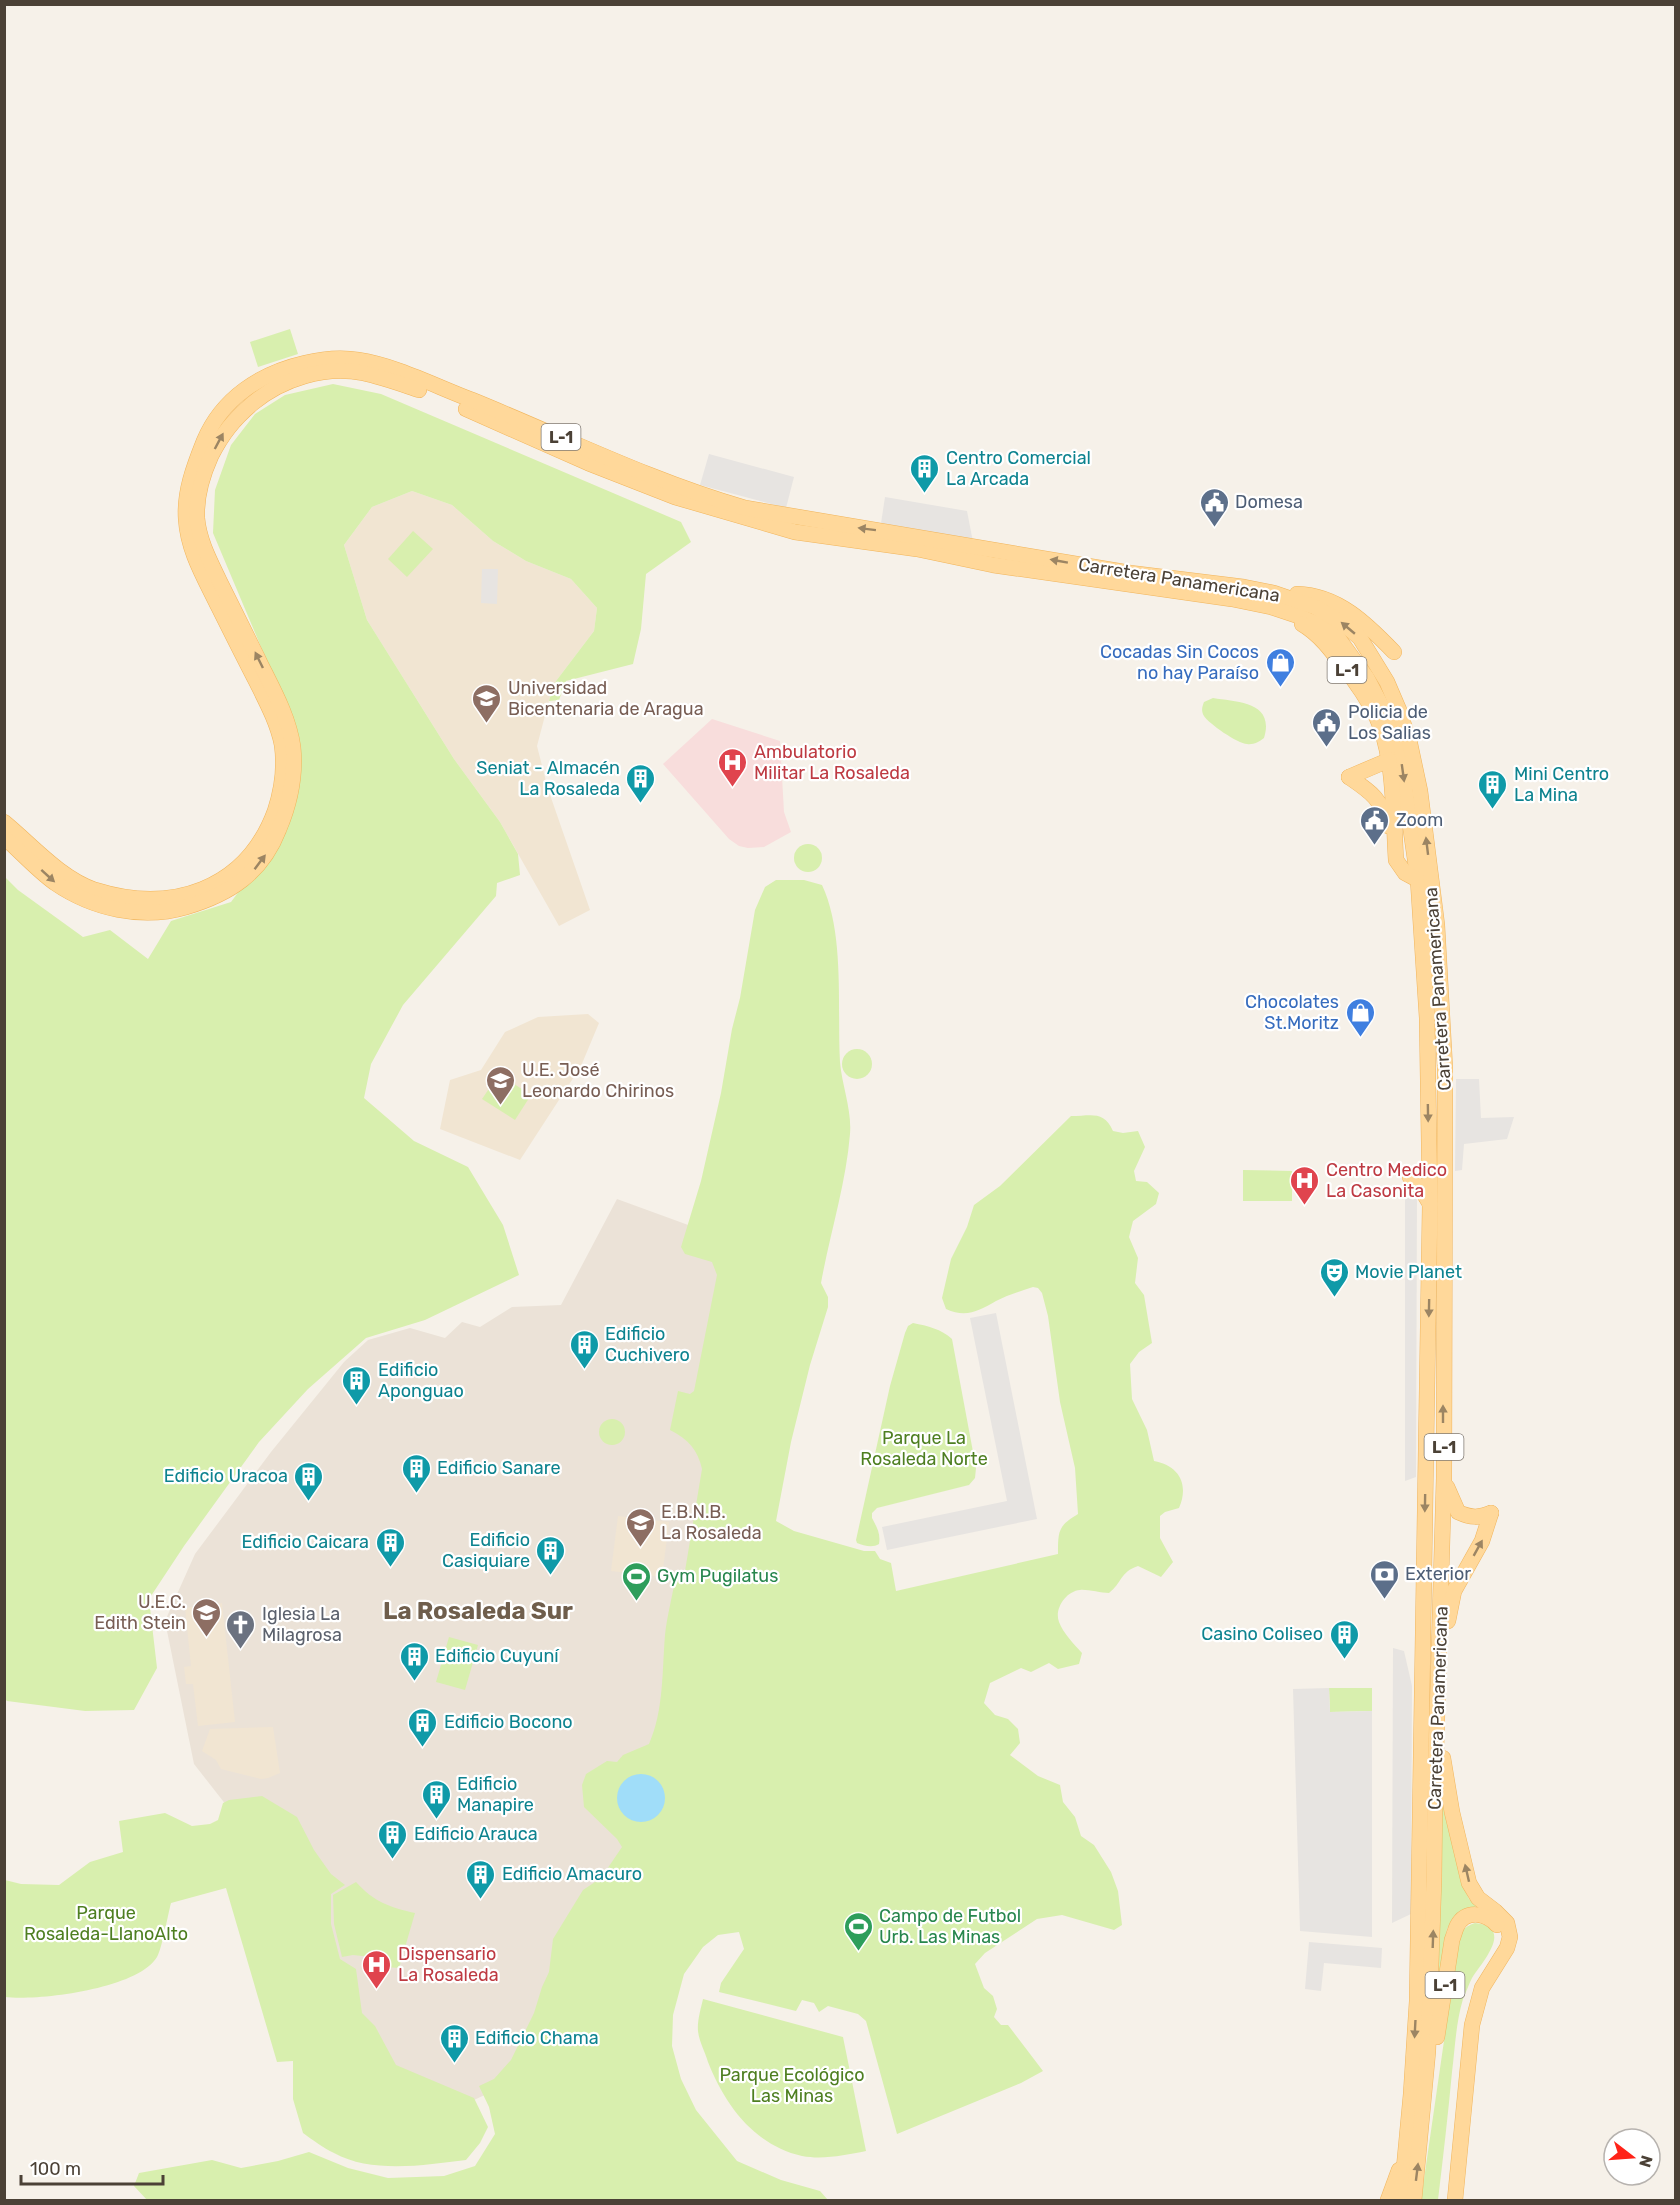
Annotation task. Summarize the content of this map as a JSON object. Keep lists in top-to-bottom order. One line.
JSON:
{"streets":{"main road":["L-1","Carretera Panamericana"]},"crossings":[["L-1","Carretera Panamericana"]],"districts":["La Rosaleda Sur"],"parks":["Parque La Rosaleda Norte","Parque Rosaleda-LlanoAlto","Parque Ecológico Las Minas"],"places":{"building":["Centro Comercial La Arcada","Seniat - Almacén La Rosaleda","Mini Centro La Mina","Edificio Cuchivero","Edificio Aponguao","Edificio Sanare","Edificio Uracoa","Edificio Caicara","Edificio Casiquiare","Casino Coliseo","Edificio Cuyuní","Edificio Bocono","Edificio Manapire","Edificio Arauca","Edificio Amacuro","Edificio Chama"],"public building":["Domesa","Policia de Los Salias","Zoom"],"shop":["Cocadas Sin Cocos no hay Paraíso","Chocolates St.Moritz"],"school or university":["Universidad Bicentenaria de Aragua","U.E. José Leonardo Chirinos","E.B.N.B. La Rosaleda","U.E.C. Edith Stein"],"hospital":["Ambulatorio Militar La Rosaleda","Centro Medico La Casonita","Dispensario La Rosaleda"],"theatre":["Movie Planet"],"bank":["Exterior"],"sports":["Gym Pugilatus","Campo de Futbol Urb. Las Minas"],"church":["Iglesia La Milagrosa"]},"scale_bar":"100 m","north":"right"}
